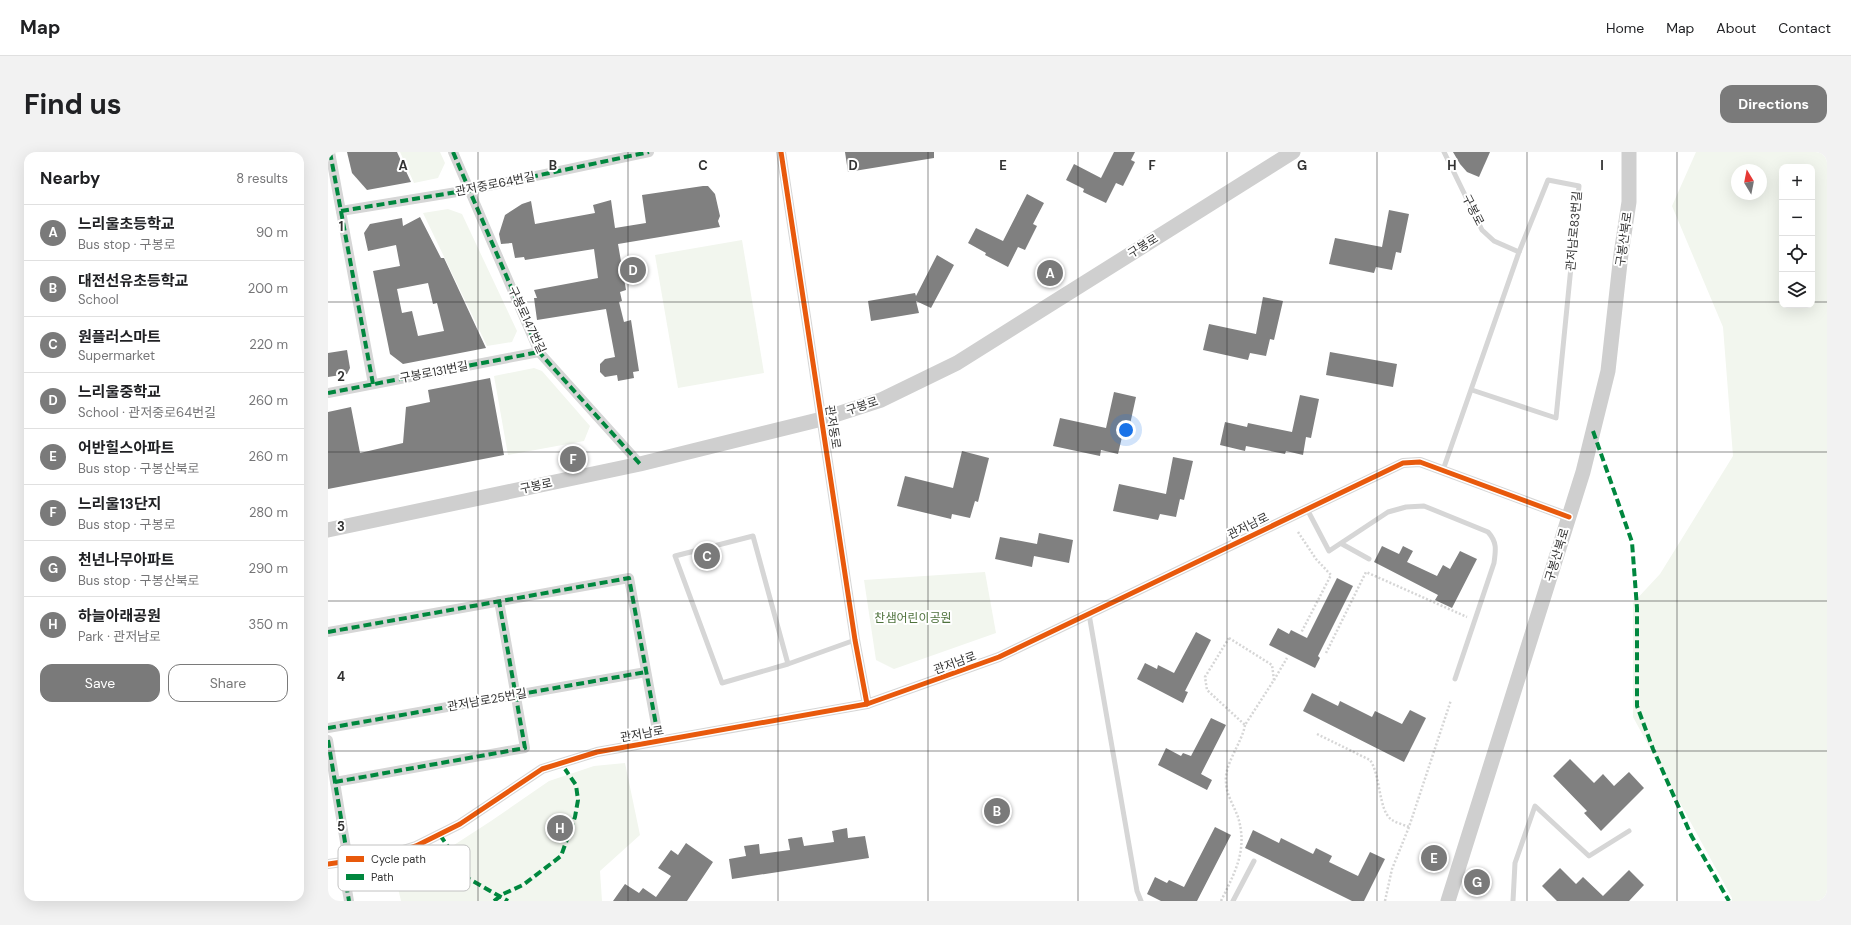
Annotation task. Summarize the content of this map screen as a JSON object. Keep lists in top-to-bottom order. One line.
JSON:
{"streets":{"main road":["구봉로","구봉산북로"],"street":["관저중로64번길","구봉로147번길","구봉로131번길","관저동로","관저남로","관저남로25번길"],"lane":["관저남로83번길"]},"crossings":[["관저중로64번길","구봉로147번길"],["구봉로","관저남로83번길"],["구봉로","구봉로147번길"],["구봉로","관저동로"],["관저남로83번길","관저남로"],["구봉산북로","관저남로"],["구봉로147번길","구봉로131번길"],["관저동로","관저남로"]],"parks":["찬샘어린이공원"],"legend":["Cycle path","Path"],"north":"top","page":{"header":"Map","nav":["Home","Map","About","Contact"],"buttons":["Directions",["Save","Share"]],"title":"Find us","heading":["Nearby","8 results"],"map_buttons":["+","−"],"list":[{"mark":"A","name":"느리울초등학교","note":"Bus stop · 구봉로","value":"90 m"},{"mark":"B","name":"대전선유초등학교","note":"School","value":"200 m"},{"mark":"C","name":"원플러스마트","note":"Supermarket","value":"220 m"},{"mark":"D","name":"느리울중학교","note":"School · 관저중로64번길","value":"260 m"},{"mark":"E","name":"어반힐스아파트","note":"Bus stop · 구봉산북로","value":"260 m"},{"mark":"F","name":"느리울13단지","note":"Bus stop · 구봉로","value":"280 m"},{"mark":"G","name":"천년나무아파트","note":"Bus stop · 구봉산북로","value":"290 m"},{"mark":"H","name":"하늘아래공원","note":"Park · 관저남로","value":"350 m"}],"pins":["D","A","F","C","B","H","E","G"]},"grid":{"columns":["A","B","C","D","E","F","G","H","I"],"rows":["1","2","3","4","5"]}}
